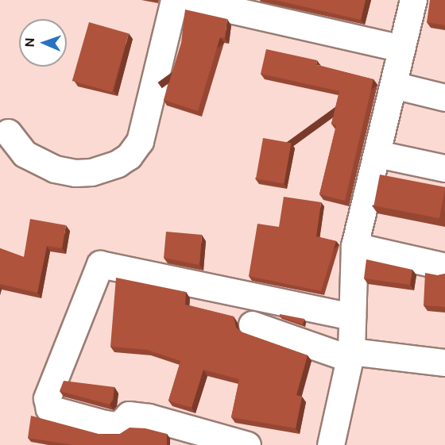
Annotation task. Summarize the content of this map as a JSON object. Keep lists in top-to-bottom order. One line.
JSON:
{"north":"left"}
